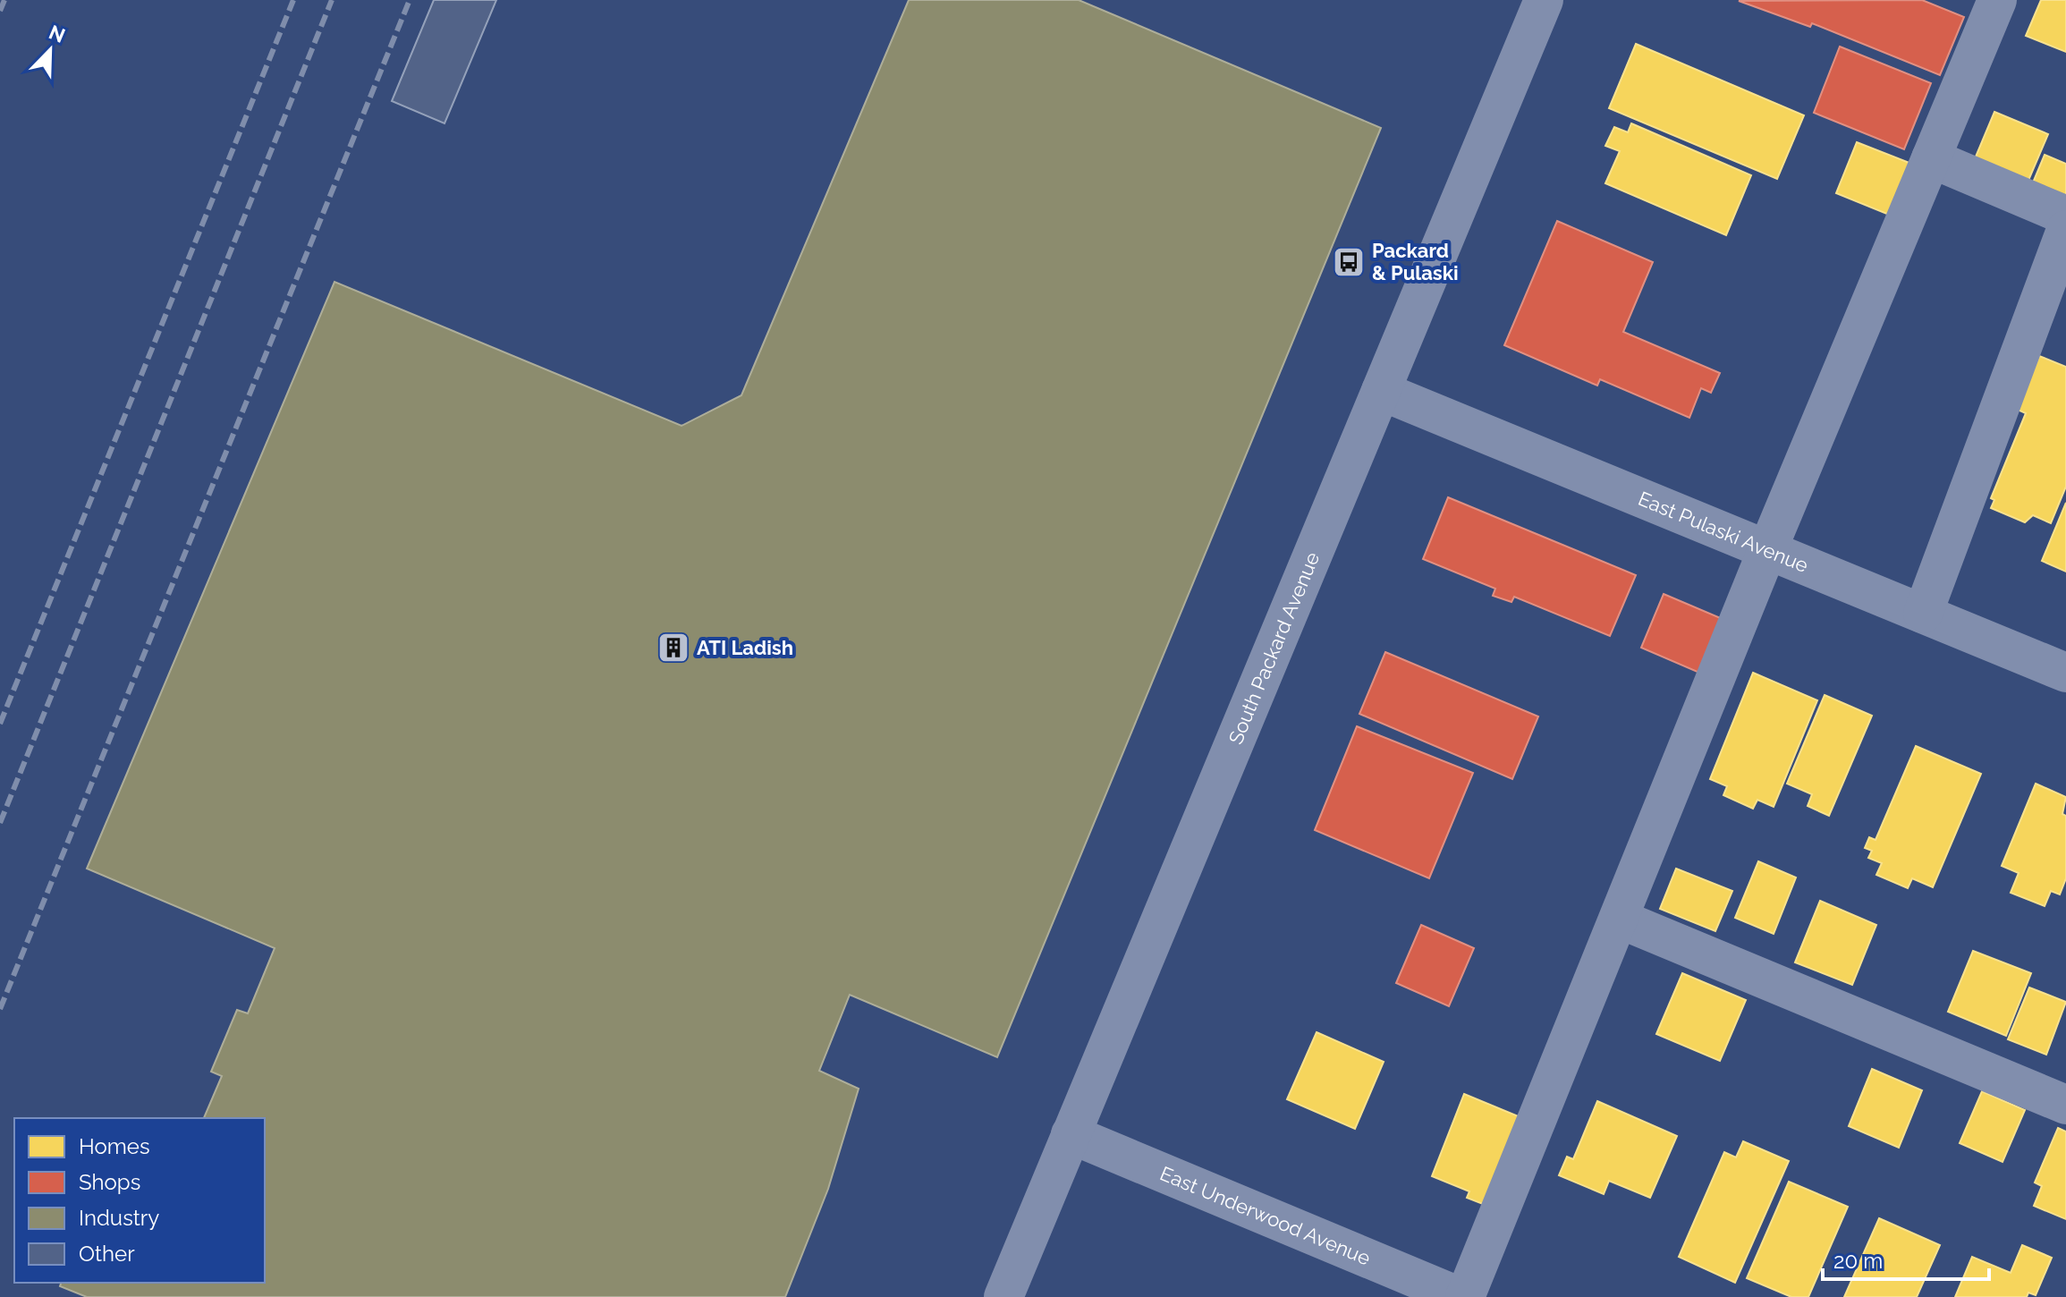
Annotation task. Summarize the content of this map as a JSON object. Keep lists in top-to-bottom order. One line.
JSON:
{"streets":{"street":["East Pulaski Avenue","South Packard Avenue","East Underwood Avenue"]},"crossings":[["East Pulaski Avenue","South Packard Avenue"],["South Packard Avenue","East Underwood Avenue"]],"places":{"bus stop":["Packard & Pulaski"],"building":["ATI Ladish"]},"legend":["Homes","Shops","Industry","Other"],"scale_bar":"20 m","north":"top right"}
